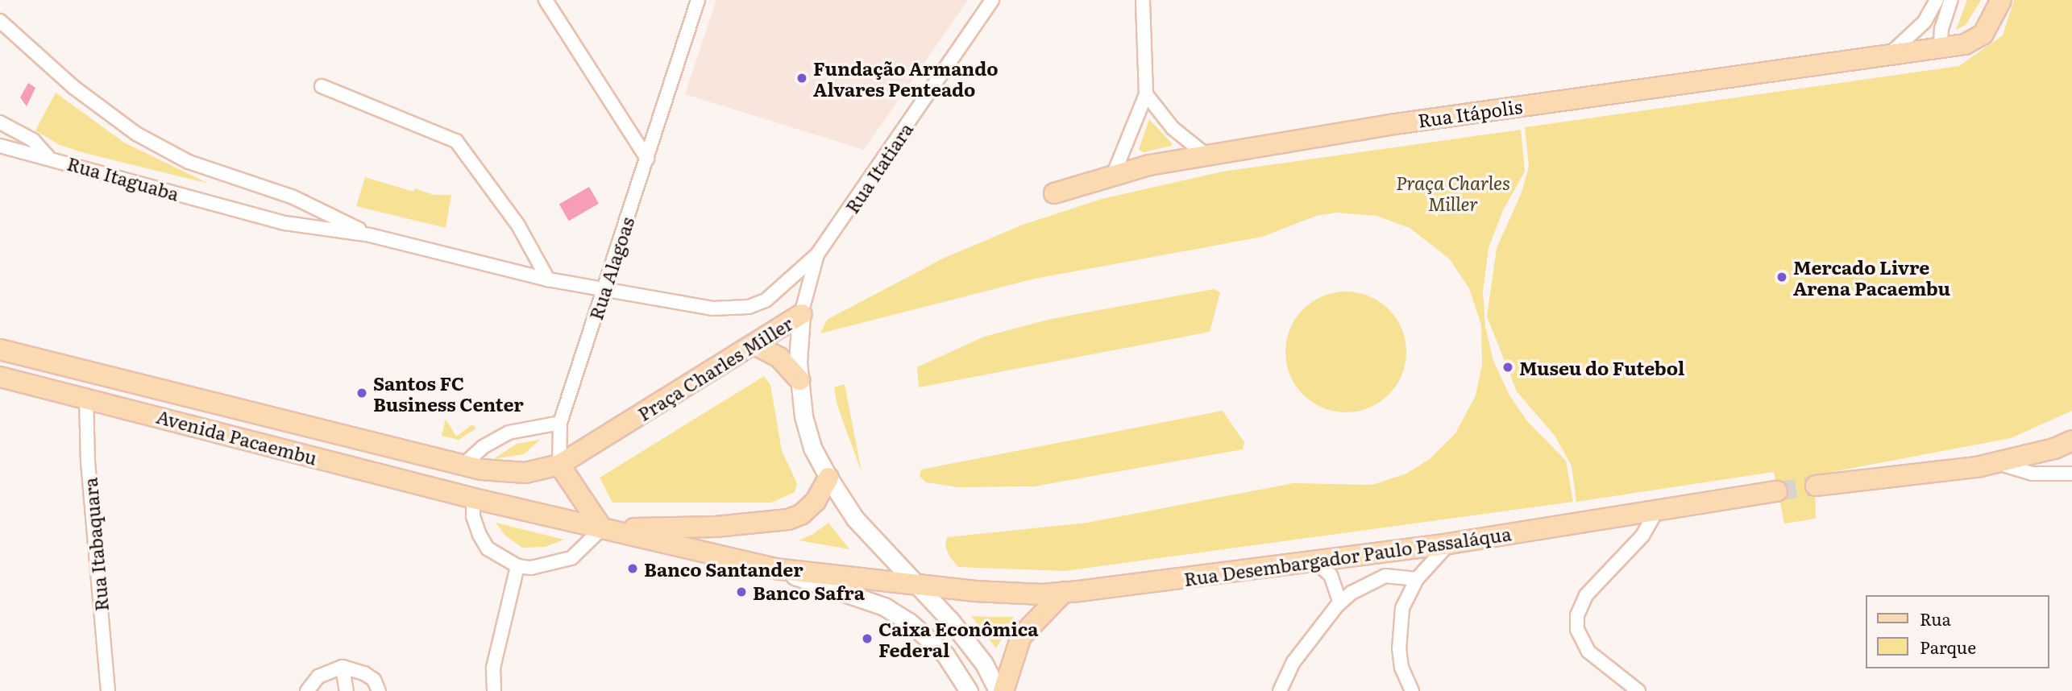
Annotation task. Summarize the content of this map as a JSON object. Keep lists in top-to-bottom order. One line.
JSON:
{"streets":{"main road":["Rua Itápolis","Praça Charles Miller","Avenida Pacaembu","Rua Desembargador Paulo Passaláqua"],"street":["Rua Itatiara","Rua Itaguaba","Rua Alagoas","Rua Itabaquara"]},"crossings":[["Rua Itatiara","Praça Charles Miller"],["Rua Alagoas","Praça Charles Miller"],["Praça Charles Miller","Avenida Pacaembu"],["Praça Charles Miller","Rua Desembargador Paulo Passaláqua"],["Avenida Pacaembu","Rua Itabaquara"]],"parks":["Praça Charles Miller"],"places":["Fundação Armando Alvares Penteado","Mercado Livre Arena Pacaembu","Museu do Futebol","Santos FC Business Center","Banco Santander","Banco Safra","Caixa Econômica Federal"],"legend":["Rua","Parque"]}
